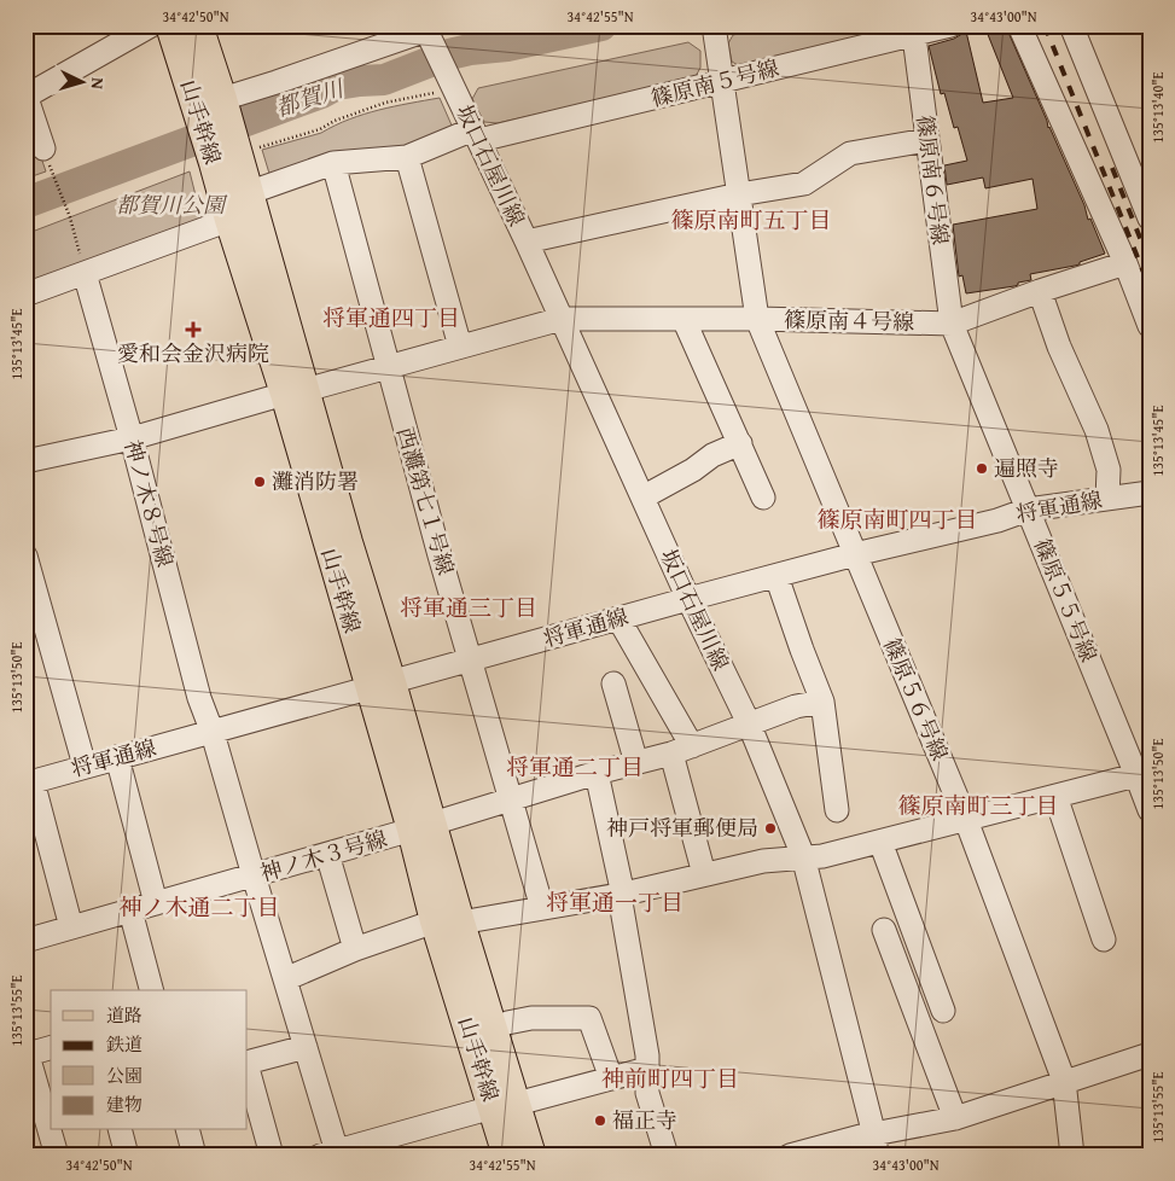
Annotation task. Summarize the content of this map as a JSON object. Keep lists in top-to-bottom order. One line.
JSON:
{"streets":{"main road":["山手幹線"],"street":["篠原南５号線","坂口石屋川線","篠原南６号線","篠原南４号線","西灘第七１号線","神ノ木８号線","将軍通線","篠原５５号線","篠原５６号線","神ノ木３号線"]},"crossings":[["篠原南５号線","山手幹線"],["篠原南５号線","坂口石屋川線"],["篠原南５号線","篠原南６号線"],["篠原南５号線","西灘第七１号線"],["篠原南５号線","篠原５６号線"],["山手幹線","篠原南４号線"],["山手幹線","将軍通線"],["山手幹線","神ノ木３号線"],["坂口石屋川線","篠原南４号線"],["坂口石屋川線","将軍通線"],["坂口石屋川線","神ノ木３号線"],["篠原南６号線","篠原南４号線"],["篠原南６号線","篠原５５号線"],["篠原南４号線","西灘第七１号線"],["篠原南４号線","神ノ木８号線"],["篠原南４号線","篠原５５号線"],["篠原南４号線","篠原５６号線"],["西灘第七１号線","将軍通線"],["西灘第七１号線","神ノ木３号線"],["神ノ木８号線","将軍通線"],["神ノ木８号線","神ノ木３号線"],["将軍通線","篠原５５号線"],["将軍通線","篠原５６号線"]],"districts":["篠原南町五丁目","将軍通四丁目","篠原南町四丁目","将軍通三丁目","将軍通二丁目","篠原南町三丁目","将軍通一丁目","神ノ木通二丁目","神前町四丁目"],"water":["都賀川"],"parks":["都賀川公園"],"places":{"health":["愛和会金沢病院"],"other":["遍照寺","灘消防署","神戸将軍郵便局","福正寺"]},"legend":["道路","鉄道","公園","建物"],"north":"right","coordinates":["34°42'50\"N","34°42'55\"N","34°43'00\"N","135°13'40\"E","135°13'45\"E","135°13'50\"E","135°13'55\"E"]}
